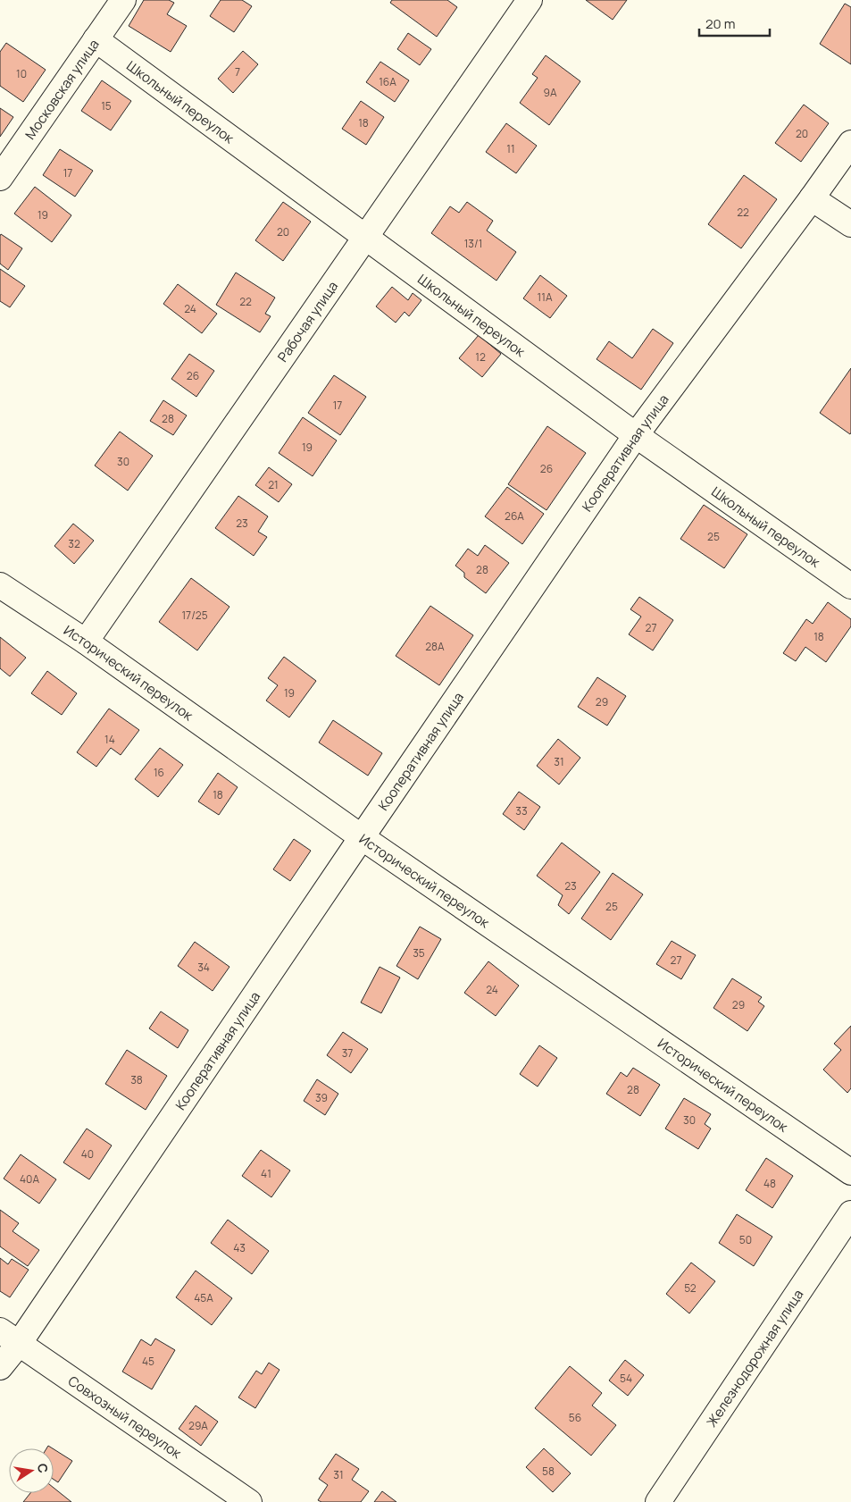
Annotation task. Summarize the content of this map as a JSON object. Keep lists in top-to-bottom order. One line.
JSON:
{"streets":{"street":["Московская улица","Школьный переулок","Рабочая улица","Кооперативная улица","Исторический переулок","Железнодорожная улица","Совхозный переулок"]},"crossings":[["Московская улица","Школьный переулок"],["Школьный переулок","Рабочая улица"],["Школьный переулок","Кооперативная улица"],["Рабочая улица","Исторический переулок"],["Кооперативная улица","Исторический переулок"],["Кооперативная улица","Совхозный переулок"]],"house_numbers":["7","10","16А","9А","15","18","20","11","17","22","19","20","13/1","11А","22","24","12","26","17","28","19","30","26","21","26А","23","25","32","28","17/25","27","18","28А","19","29","14","31","16","18","33","23","25","35","27","34","24","29","37","38","28","39","30","40","41","40А","48","50","43","52","45А","45","54","56","29А","58","31"],"scale_bar":"20 m","north":"right"}
